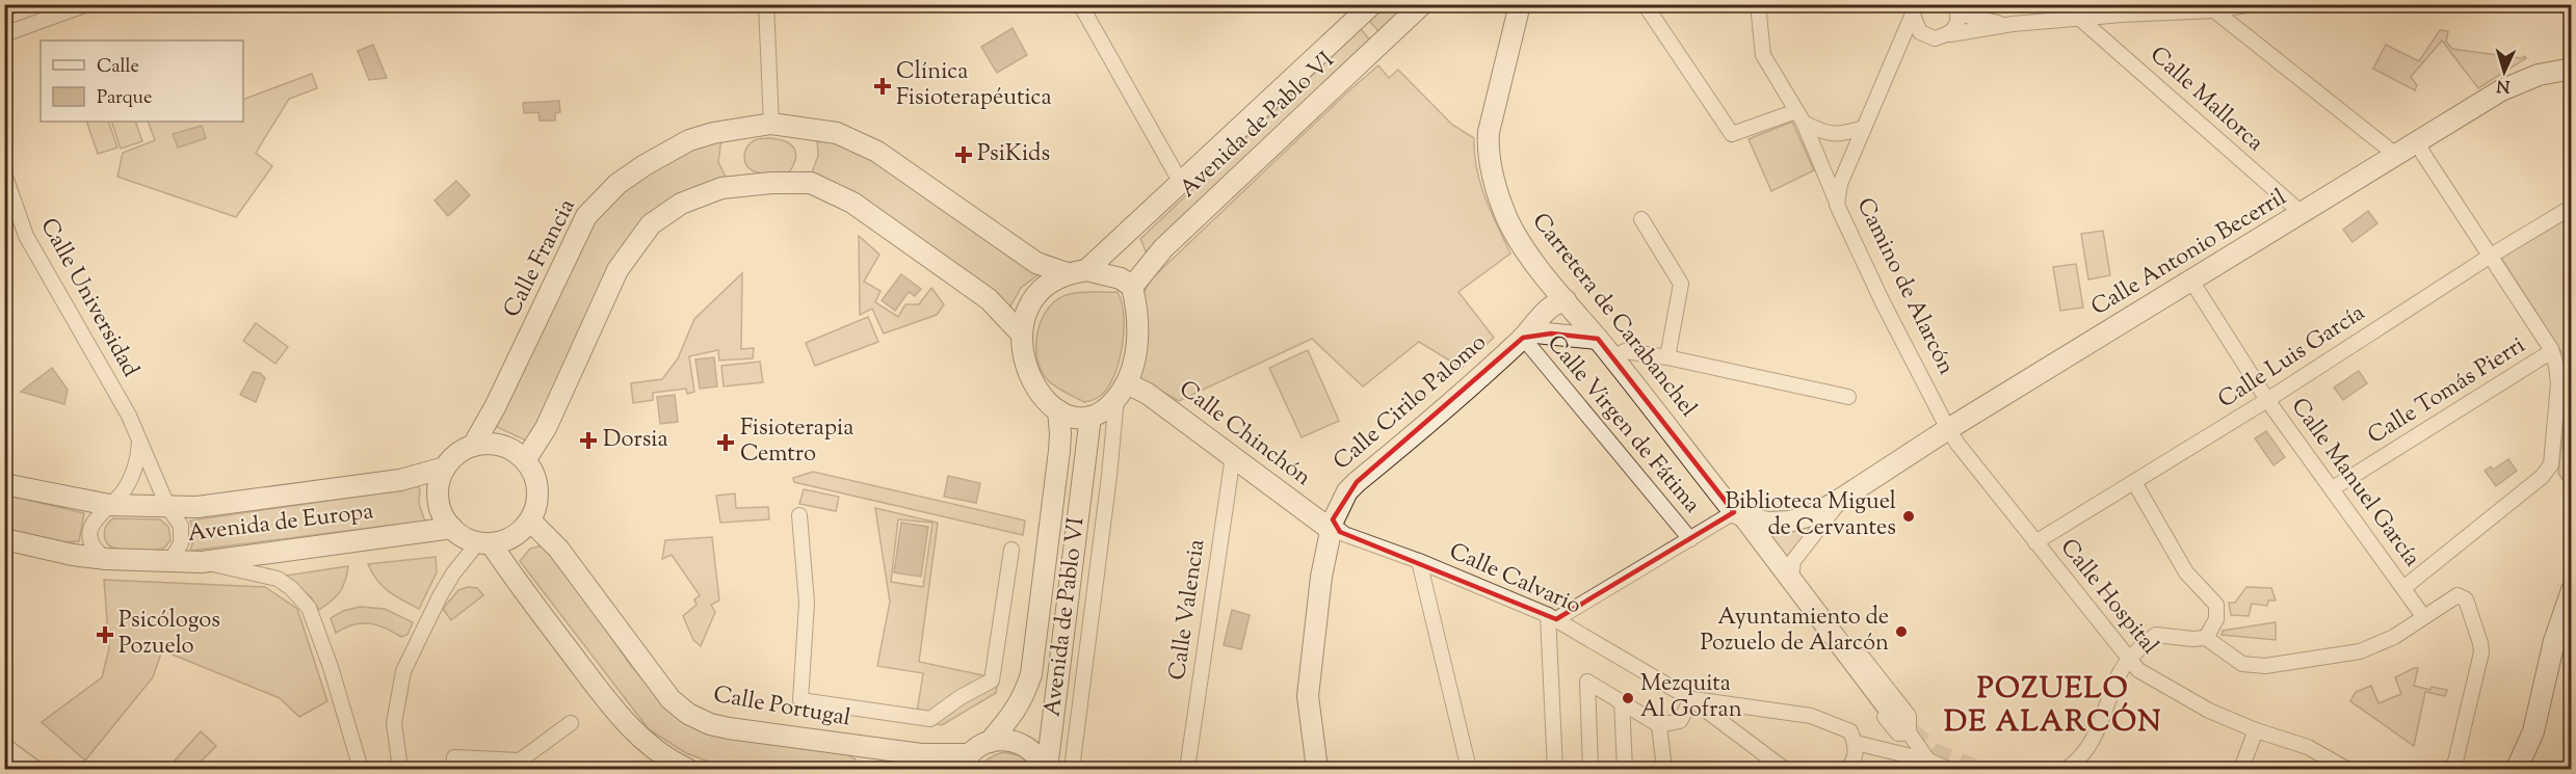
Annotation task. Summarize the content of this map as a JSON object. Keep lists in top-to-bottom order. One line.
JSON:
{"streets":{"street":["Calle Mallorca","Avenida de Pablo VI","Calle Antonio Becerril","Calle Francia","Camino de Alarcón","Calle Universidad","Carretera de Carabanchel","Calle Luis García","Calle Tomás Pierri","Calle Cirilo Palomo","Calle Virgen de Fátima","Calle Chinchón","Calle Manuel García","Avenida de Europa","Calle Calvario","Calle Hospital","Calle Valencia","Calle Portugal"]},"crossings":[["Calle Mallorca","Calle Antonio Becerril"],["Avenida de Pablo VI","Calle Francia"],["Avenida de Pablo VI","Calle Chinchón"],["Avenida de Pablo VI","Calle Portugal"],["Calle Antonio Becerril","Camino de Alarcón"],["Calle Antonio Becerril","Carretera de Carabanchel"],["Calle Antonio Becerril","Calle Manuel García"],["Calle Antonio Becerril","Calle Hospital"],["Calle Francia","Calle Chinchón"],["Calle Francia","Avenida de Europa"],["Calle Francia","Calle Portugal"],["Camino de Alarcón","Calle Hospital"],["Calle Universidad","Avenida de Europa"],["Carretera de Carabanchel","Calle Cirilo Palomo"],["Calle Luis García","Calle Manuel García"],["Calle Luis García","Calle Hospital"],["Calle Tomás Pierri","Calle Manuel García"],["Calle Cirilo Palomo","Calle Virgen de Fátima"],["Calle Cirilo Palomo","Calle Chinchón"],["Calle Cirilo Palomo","Calle Calvario"],["Calle Chinchón","Calle Calvario"],["Calle Chinchón","Calle Valencia"],["Avenida de Europa","Calle Portugal"]],"districts":["POZUELO DE ALARCÓN"],"places":{"health":["Clínica Fisioterapéutica","PsiKids","Dorsia","Fisioterapia Cemtro","Psicólogos Pozuelo"],"other":["Biblioteca Miguel de Cervantes","Ayuntamiento de Pozuelo de Alarcón","Mezquita Al Gofran"]},"legend":["Calle","Parque"],"north":"bottom"}
